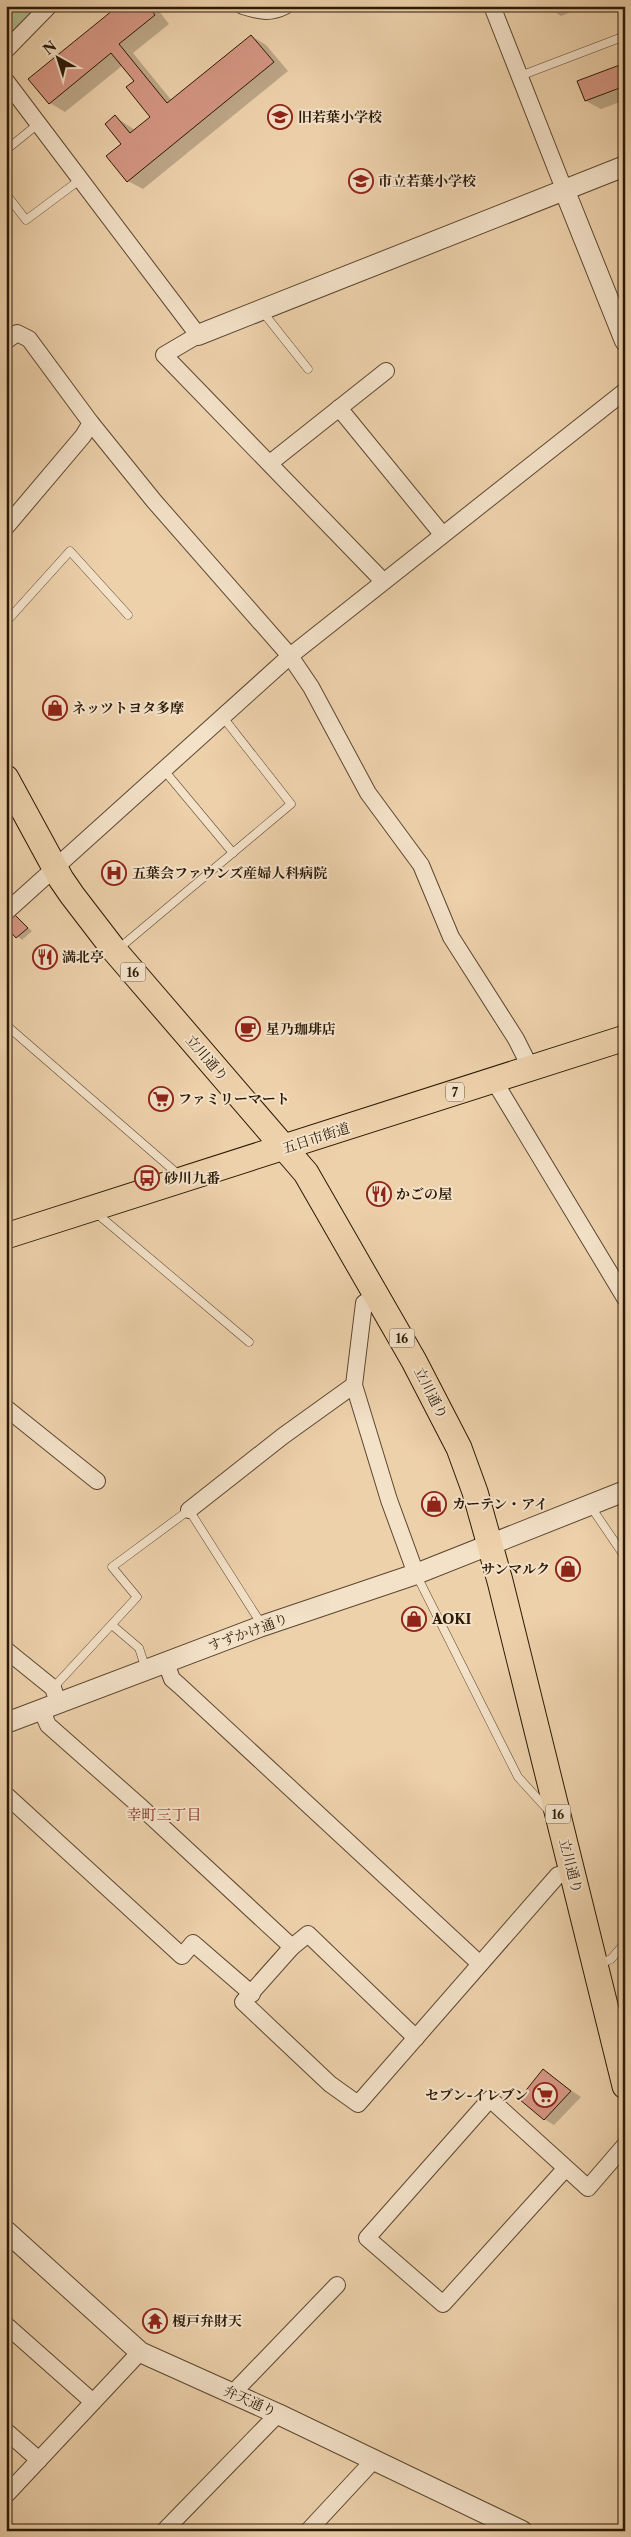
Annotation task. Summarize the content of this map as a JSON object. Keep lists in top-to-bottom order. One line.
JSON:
{"streets":{"main road":["16","立川通り","7","五日市街道"],"street":["すずかけ通り","弁天通り"]},"crossings":[["立川通り","五日市街道"],["立川通り","すずかけ通り"]],"districts":["幸町三丁目"],"places":{"school or university":["旧若葉小学校","市立若葉小学校"],"shop":["ネッツトヨタ多摩","カーテン・アイ","サンマルク","AOKI"],"hospital":["五葉会ファウンズ産婦人科病院"],"restaurant":["満北亭","かごの屋"],"cafe":["星乃珈琲店"],"supermarket":["ファミリーマート","セブン-イレブン"],"bus stop":["砂川九番"],"temple":["榎戸弁財天"]},"north":"top left"}
